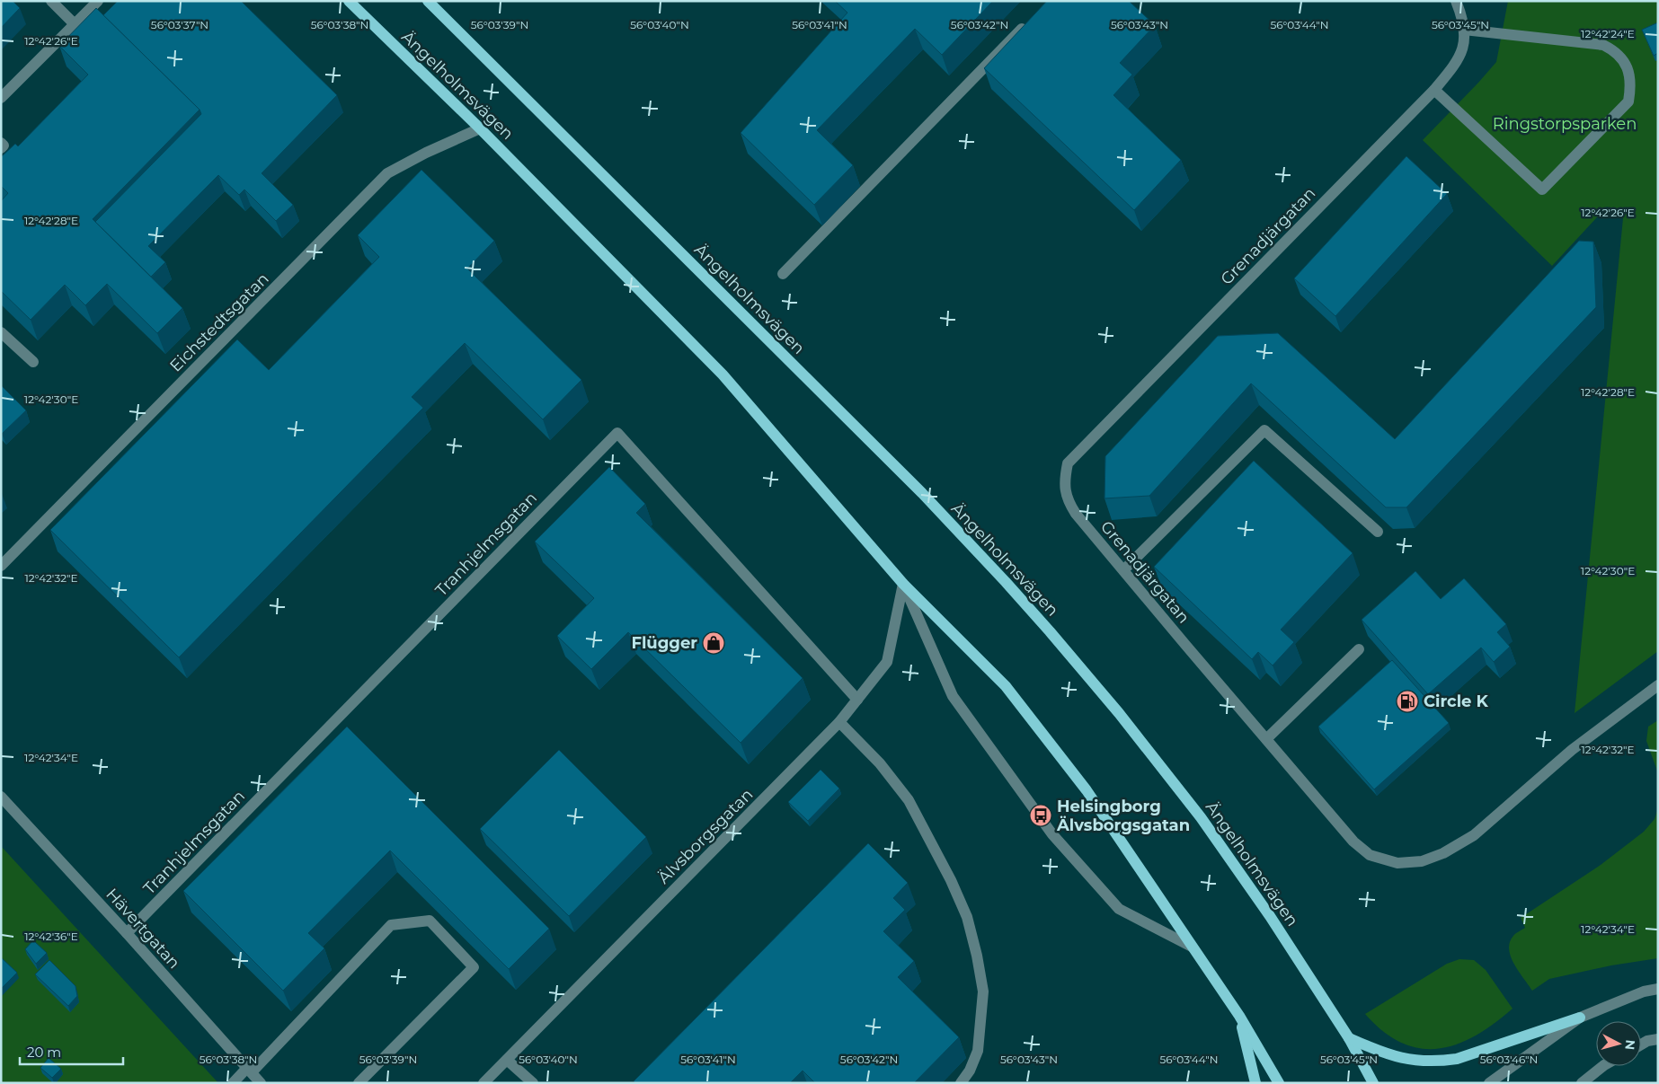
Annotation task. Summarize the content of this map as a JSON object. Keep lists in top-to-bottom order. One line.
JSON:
{"streets":{"main road":["Ängelholmsvägen"],"street":["Grenadjärgatan","Eichstedtsgatan","Tranhjelmsgatan","Älvsborgsgatan","Hävertgatan"]},"crossings":[["Ängelholmsvägen","Eichstedtsgatan"],["Ängelholmsvägen","Älvsborgsgatan"],["Tranhjelmsgatan","Älvsborgsgatan"],["Tranhjelmsgatan","Hävertgatan"]],"parks":["Ringstorpsparken"],"places":{"shop":["Flügger"],"fuel station":["Circle K"],"bus stop":["Helsingborg Älvsborgsgatan"]},"scale_bar":"20 m","north":"right","coordinates":["56°03'37\"N","56°03'38\"N","56°03'39\"N","56°03'40\"N","56°03'41\"N","56°03'42\"N","56°03'43\"N","56°03'44\"N","56°03'45\"N","12°42'24\"E","12°42'26\"E","12°42'28\"E","12°42'30\"E","12°42'32\"E","12°42'34\"E","12°42'36\"E","56°03'46\"N"]}
